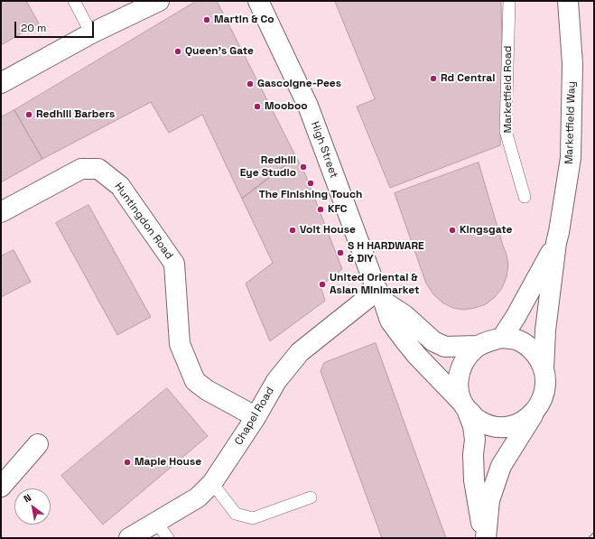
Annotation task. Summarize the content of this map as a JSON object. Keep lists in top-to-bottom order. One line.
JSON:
{"streets":{"main road":["Marketfield Way","High Street","Huntingdon Road","Chapel Road"],"lane":["Marketfield Road"]},"crossings":[["Marketfield Way","High Street"],["High Street","Chapel Road"],["Huntingdon Road","Chapel Road"]],"places":["Martin & Co","Queen's Gate","Rd Central","Gascoigne-Pees","Mooboo","Redhill Barbers","Redhill Eye Studio","The Finishing Touch","KFC","Volt House","Kingsgate","S H HARDWARE & DIY","United Oriental & Asian Minimarket","Maple House"],"scale_bar":"20 m","north":"top left"}
